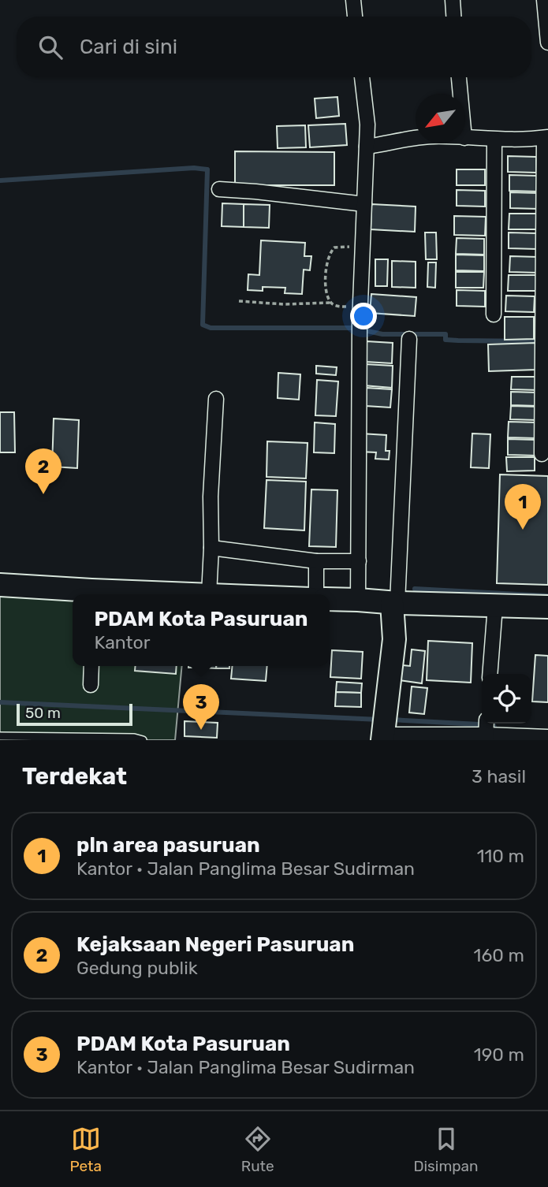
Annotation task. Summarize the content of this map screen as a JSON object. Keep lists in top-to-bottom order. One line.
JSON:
{"scale_bar":"50 m","north":"bottom left","page":{"search":"Cari di sini","pins":["2","1","3"],"popup":["PDAM Kota Pasuruan","Kantor"],"scale":"50 m","heading":["Terdekat","3 hasil"],"list":[{"mark":"1","name":"pln area pasuruan","note":"Kantor · Jalan Panglima Besar Sudirman","value":"110 m"},{"mark":"2","name":"Kejaksaan Negeri Pasuruan","note":"Gedung publik","value":"160 m"},{"mark":"3","name":"PDAM Kota Pasuruan","note":"Kantor · Jalan Panglima Besar Sudirman","value":"190 m"}],"nav":["Peta","Rute","Disimpan"]}}
